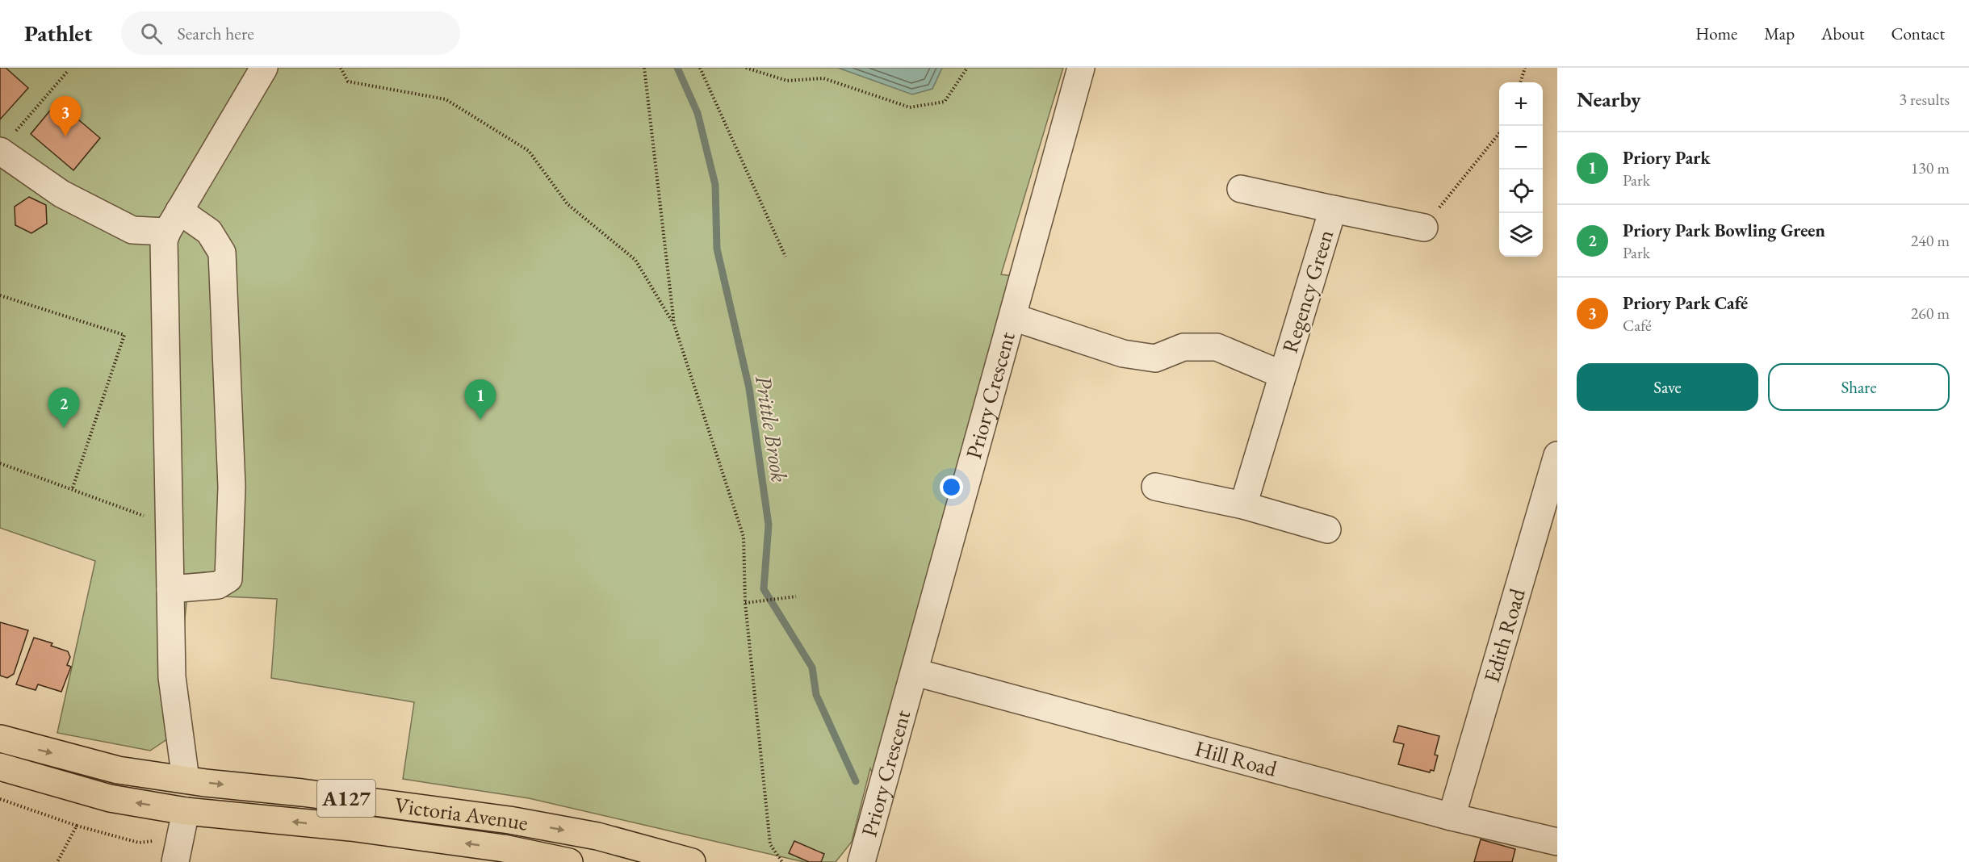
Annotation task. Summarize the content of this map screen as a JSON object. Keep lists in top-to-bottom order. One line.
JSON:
{"streets":{"highway":["A127","Victoria Avenue"],"street":["Regency Green","Priory Crescent","Edith Road","Hill Road"]},"crossings":[["Regency Green","Priory Crescent"],["Priory Crescent","Hill Road"],["Edith Road","Hill Road"]],"water":["Prittle Brook"],"page":{"header":"Pathlet","search":"Search here","nav":["Home","Map","About","Contact"],"heading":["Nearby","3 results"],"map_buttons":["+","−"],"pins":["3","1","2"],"list":[{"mark":"1","name":"Priory Park","note":"Park","value":"130 m"},{"mark":"2","name":"Priory Park Bowling Green","note":"Park","value":"240 m"},{"mark":"3","name":"Priory Park Café","note":"Café","value":"260 m"}],"buttons":["Save","Share"]}}
